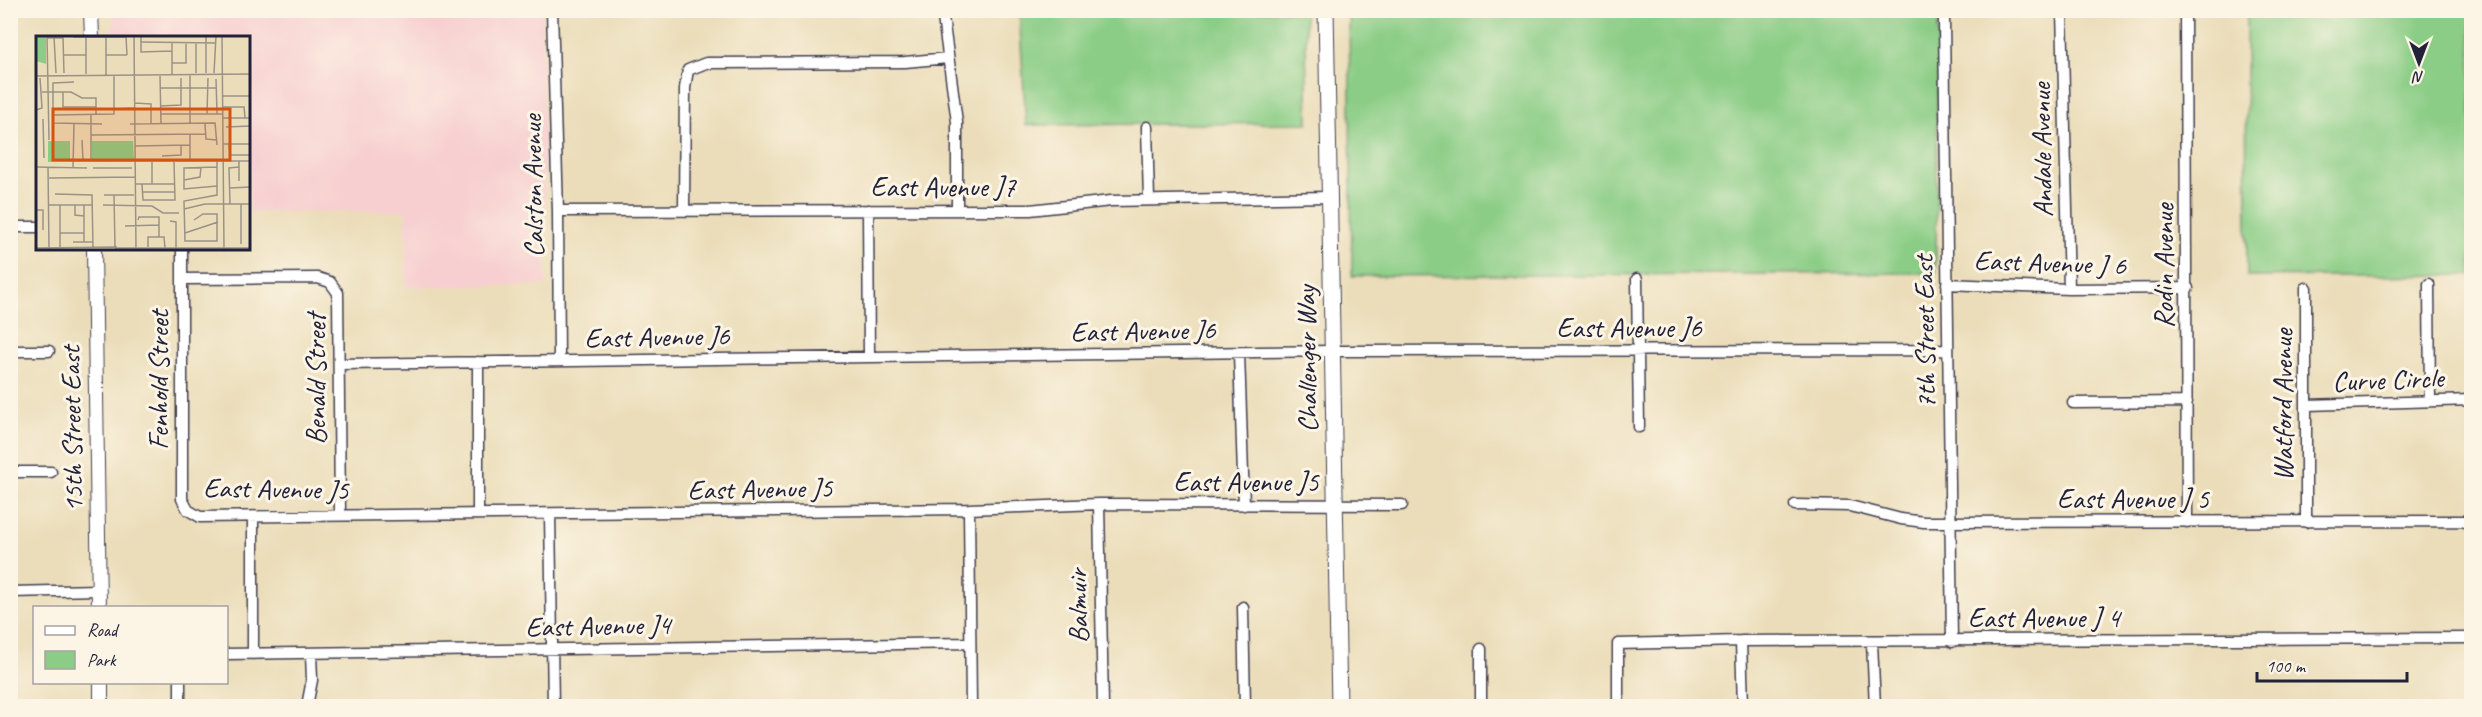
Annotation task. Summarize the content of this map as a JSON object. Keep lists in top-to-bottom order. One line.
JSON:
{"streets":{"main road":["Challenger Way"],"street":["Andale Avenue","Calston Avenue","East Avenue J7","East Avenue J 6","Rodin Avenue","East Avenue J6","7th Street East","Benald Street","Curve Circle","Fenhold Street","Watford Avenue","15th Street East","East Avenue J5","East Avenue J 5","Balmuir","East Avenue J 4","East Avenue J4"]},"crossings":[["Andale Avenue","East Avenue J 6"],["Calston Avenue","East Avenue J7"],["Calston Avenue","East Avenue J6"],["East Avenue J7","Challenger Way"],["East Avenue J 6","Rodin Avenue"],["East Avenue J 6","7th Street East"],["Rodin Avenue","East Avenue J 5"],["East Avenue J6","7th Street East"],["East Avenue J6","Challenger Way"],["East Avenue J6","Benald Street"],["7th Street East","East Avenue J 5"],["7th Street East","East Avenue J 4"],["Challenger Way","East Avenue J5"],["Benald Street","Fenhold Street"],["Benald Street","East Avenue J5"],["Curve Circle","Watford Avenue"],["Fenhold Street","East Avenue J5"],["Watford Avenue","East Avenue J 5"],["East Avenue J5","Balmuir"]],"legend":["Road","Park"],"scale_bar":"100 m","north":"bottom"}
